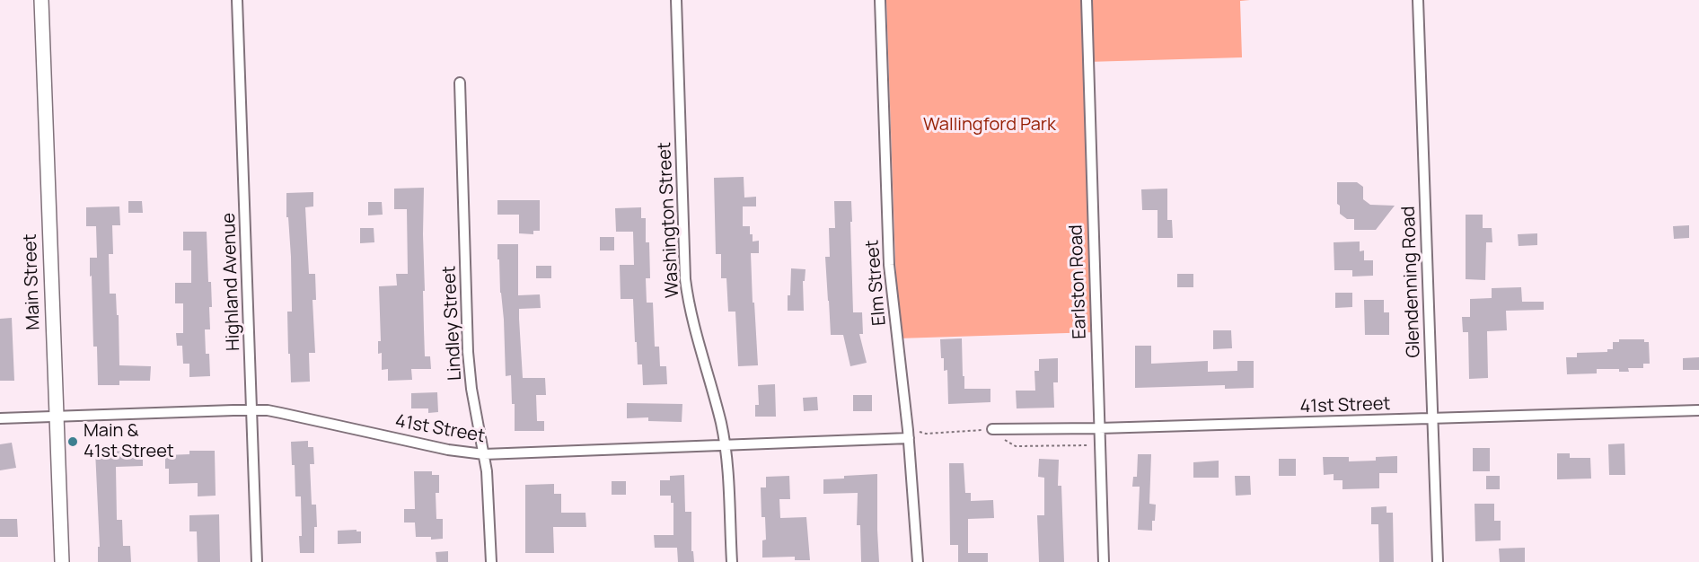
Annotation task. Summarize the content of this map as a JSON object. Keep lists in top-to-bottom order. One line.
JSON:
{"streets":{"main road":["Main Street"],"street":["Washington Street","Highland Avenue","Earlston Road","Glendenning Road","Elm Street","Lindley Street","41st Street"]},"crossings":[["Washington Street","41st Street"],["Main Street","41st Street"],["Highland Avenue","41st Street"],["Earlston Road","41st Street"],["Glendenning Road","41st Street"],["Elm Street","41st Street"],["Lindley Street","41st Street"]],"parks":["Wallingford Park"],"places":["Main & 41st Street"]}
